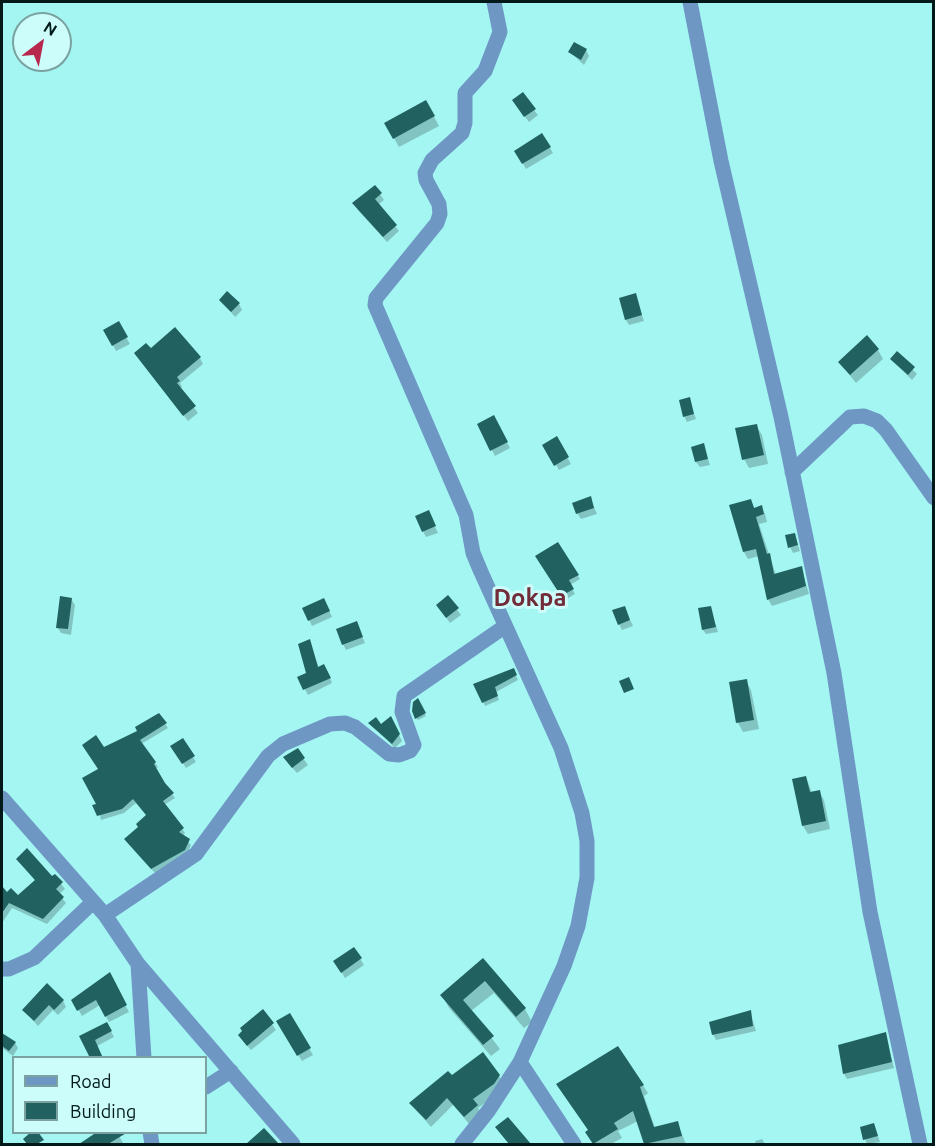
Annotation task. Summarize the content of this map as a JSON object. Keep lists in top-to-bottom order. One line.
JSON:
{"districts":["Dokpa"],"legend":["Road","Building"],"north":"top right"}
